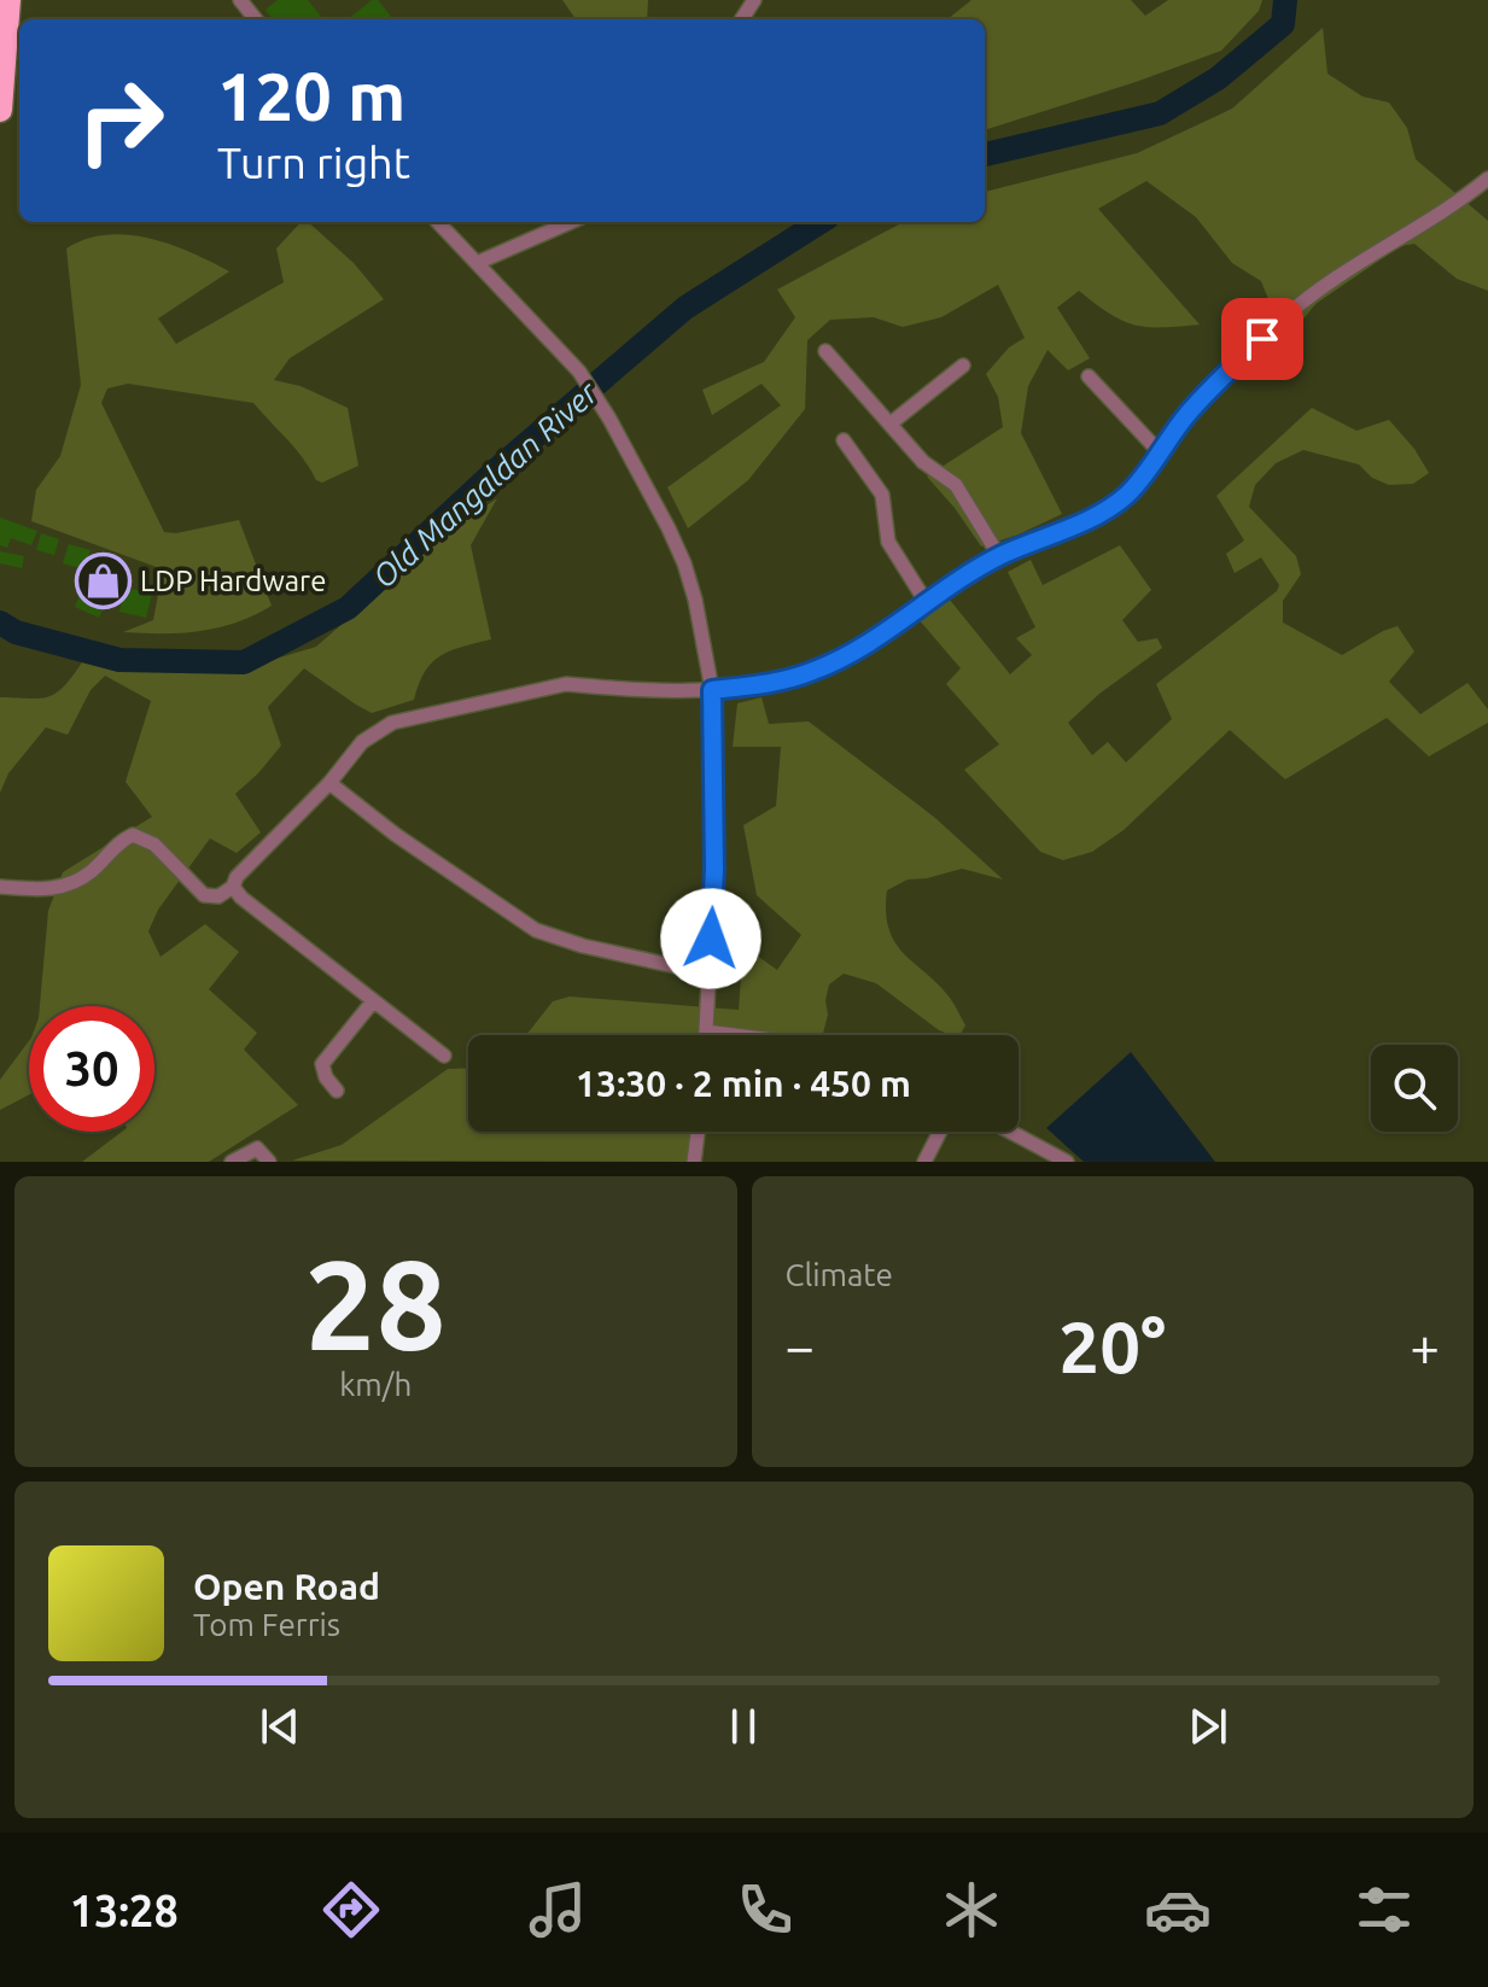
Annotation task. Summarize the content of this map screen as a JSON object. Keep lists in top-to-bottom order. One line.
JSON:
{"water":["Old Mangaldan River"],"places":{"shop":["LDP Hardware"]},"page":{"turn":["120 m","Turn right"],"limit":"30","trip":"13:30 · 2 min · 450 m","tile":[["28","km/h"],"Climate"],"heat":["−","20°","+"],"song":["Open Road","Tom Ferris"],"tabs":"13:28"}}
